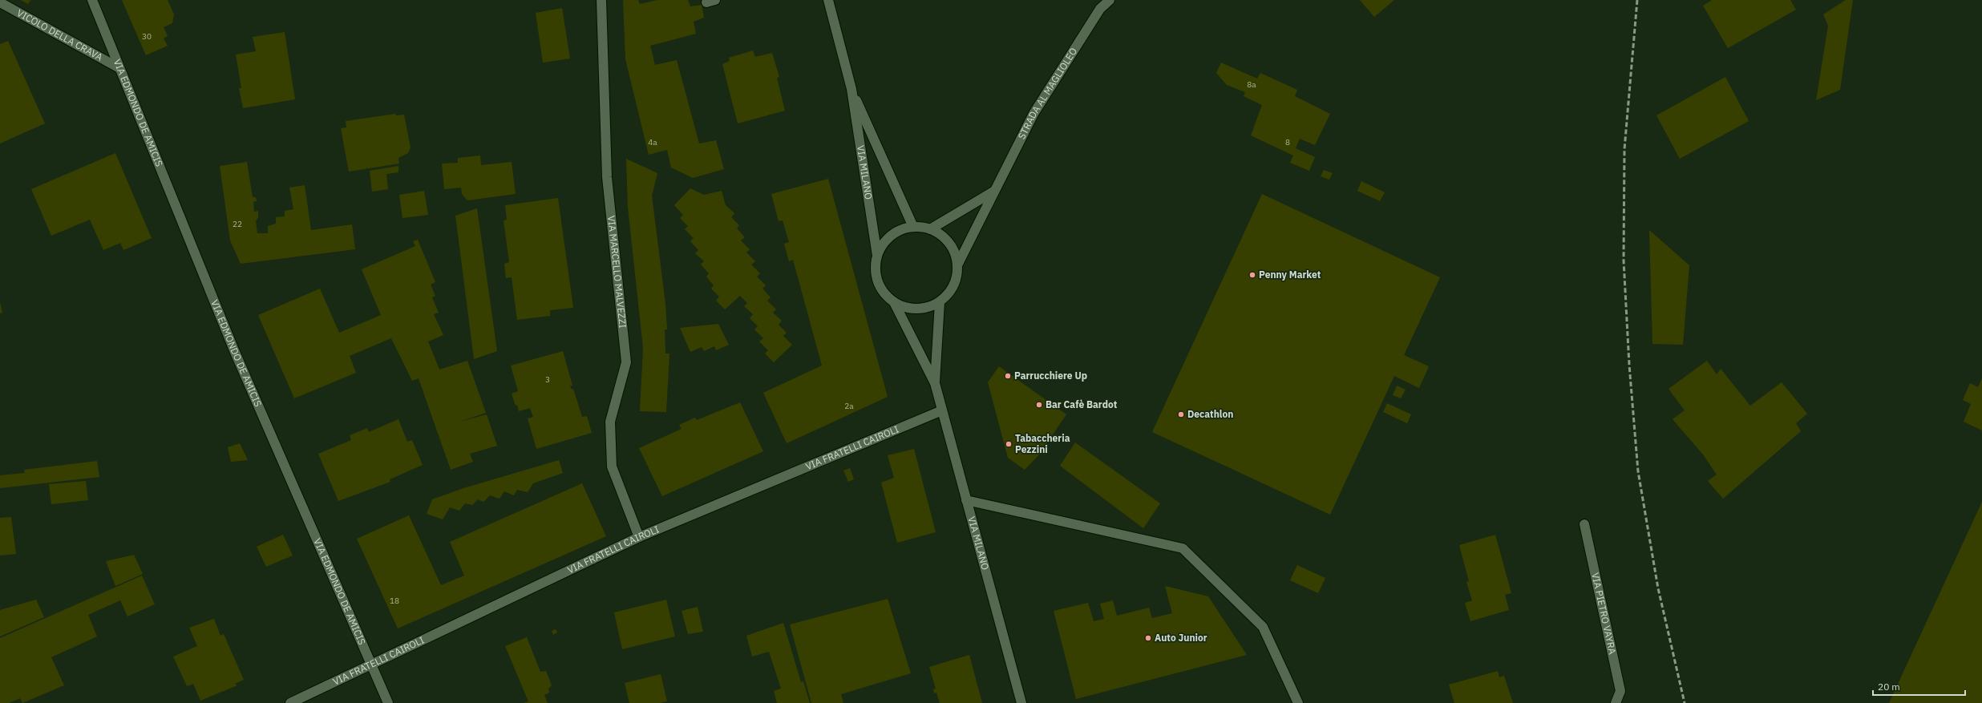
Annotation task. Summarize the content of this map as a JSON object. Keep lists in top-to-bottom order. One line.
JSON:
{"streets":{"street":["VICOLO DELLA CRAVA","STRADA AL MAGLIOLEO","VIA EDMONDO DE AMICIS","VIA MILANO","VIA MARCELLO MALVEZZI","VIA FRATELLI CAIROLI","VIA PIETRO VAYRA"]},"crossings":[["VICOLO DELLA CRAVA","VIA EDMONDO DE AMICIS"],["STRADA AL MAGLIOLEO","VIA MILANO"],["VIA EDMONDO DE AMICIS","VIA FRATELLI CAIROLI"],["VIA MILANO","VIA FRATELLI CAIROLI"],["VIA MARCELLO MALVEZZI","VIA FRATELLI CAIROLI"]],"places":["Penny Market","Parrucchiere Up","Bar Cafè Bardot","Decathlon","Tabaccheria Pezzini","Auto Junior"],"house_numbers":["30","8a","4a","8","22","3","2a","18"],"scale_bar":"20 m"}
